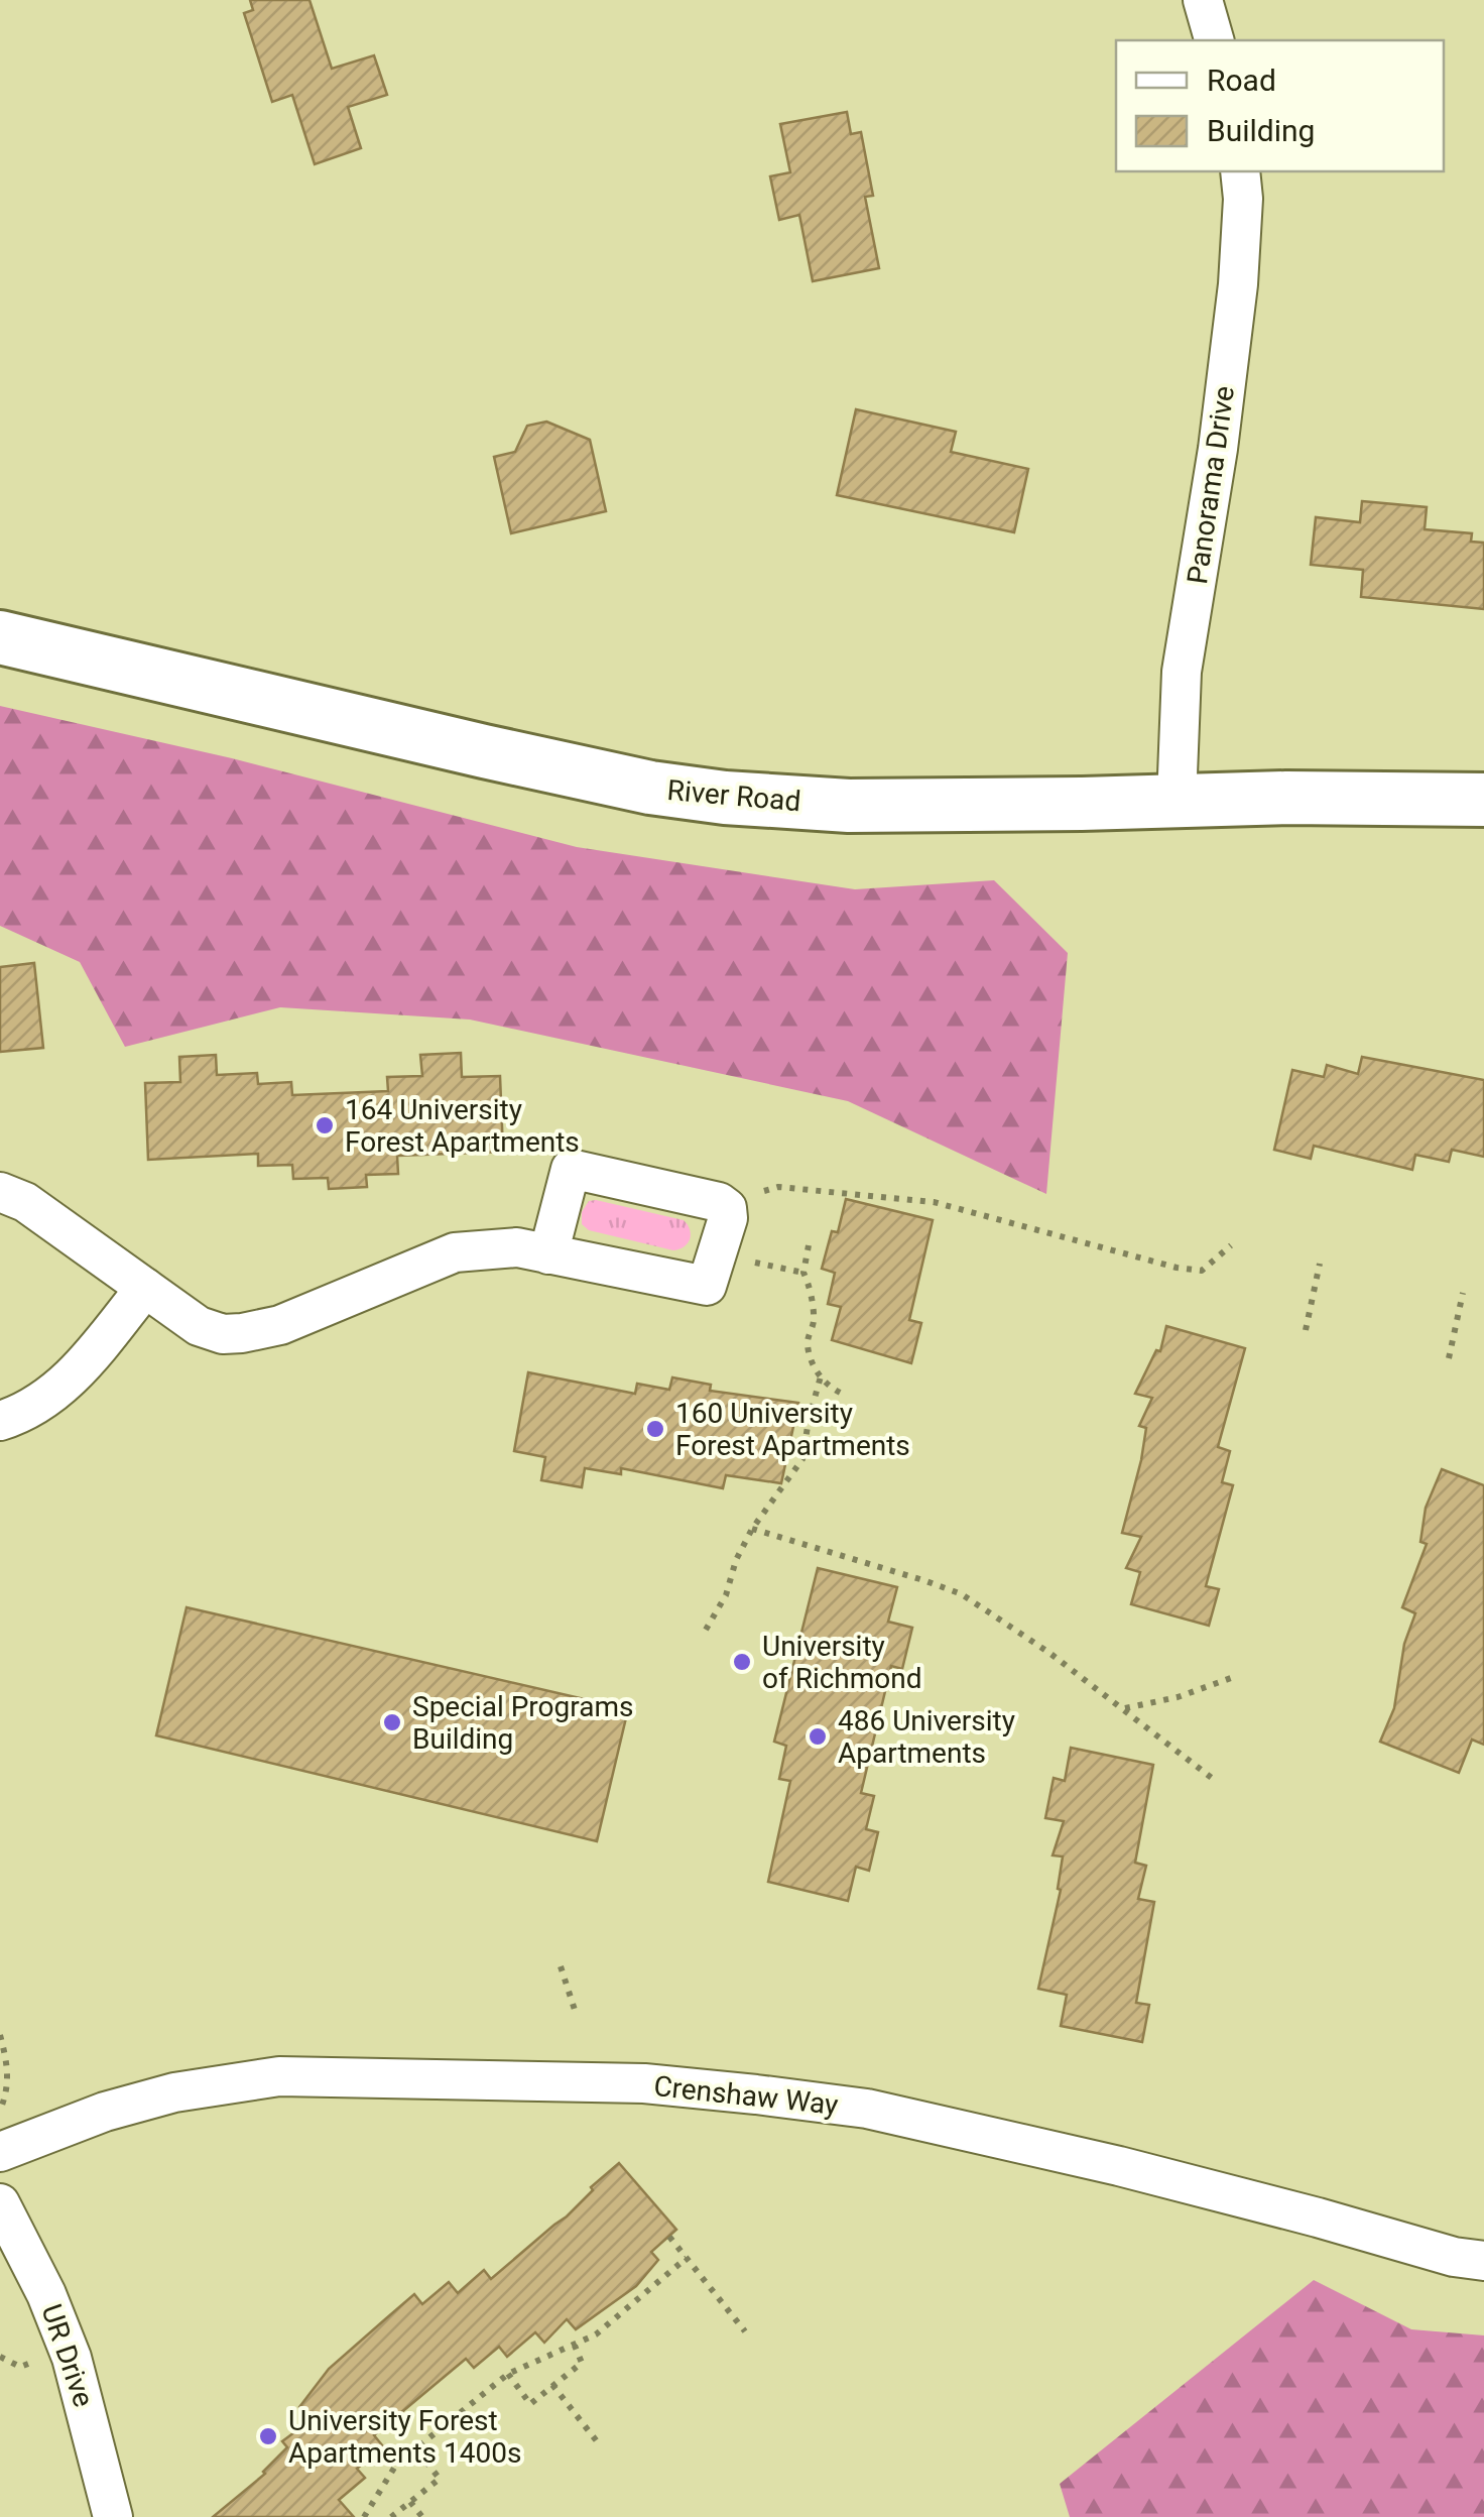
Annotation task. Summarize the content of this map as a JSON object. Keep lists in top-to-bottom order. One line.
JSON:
{"streets":{"main road":["River Road"],"street":["Panorama Drive","Crenshaw Way","UR Drive"]},"crossings":[["Panorama Drive","River Road"]],"places":["164 University Forest Apartments","160 University Forest Apartments","University of Richmond","Special Programs Building","486 University Apartments","University Forest Apartments 1400s"],"legend":["Road","Building"]}
